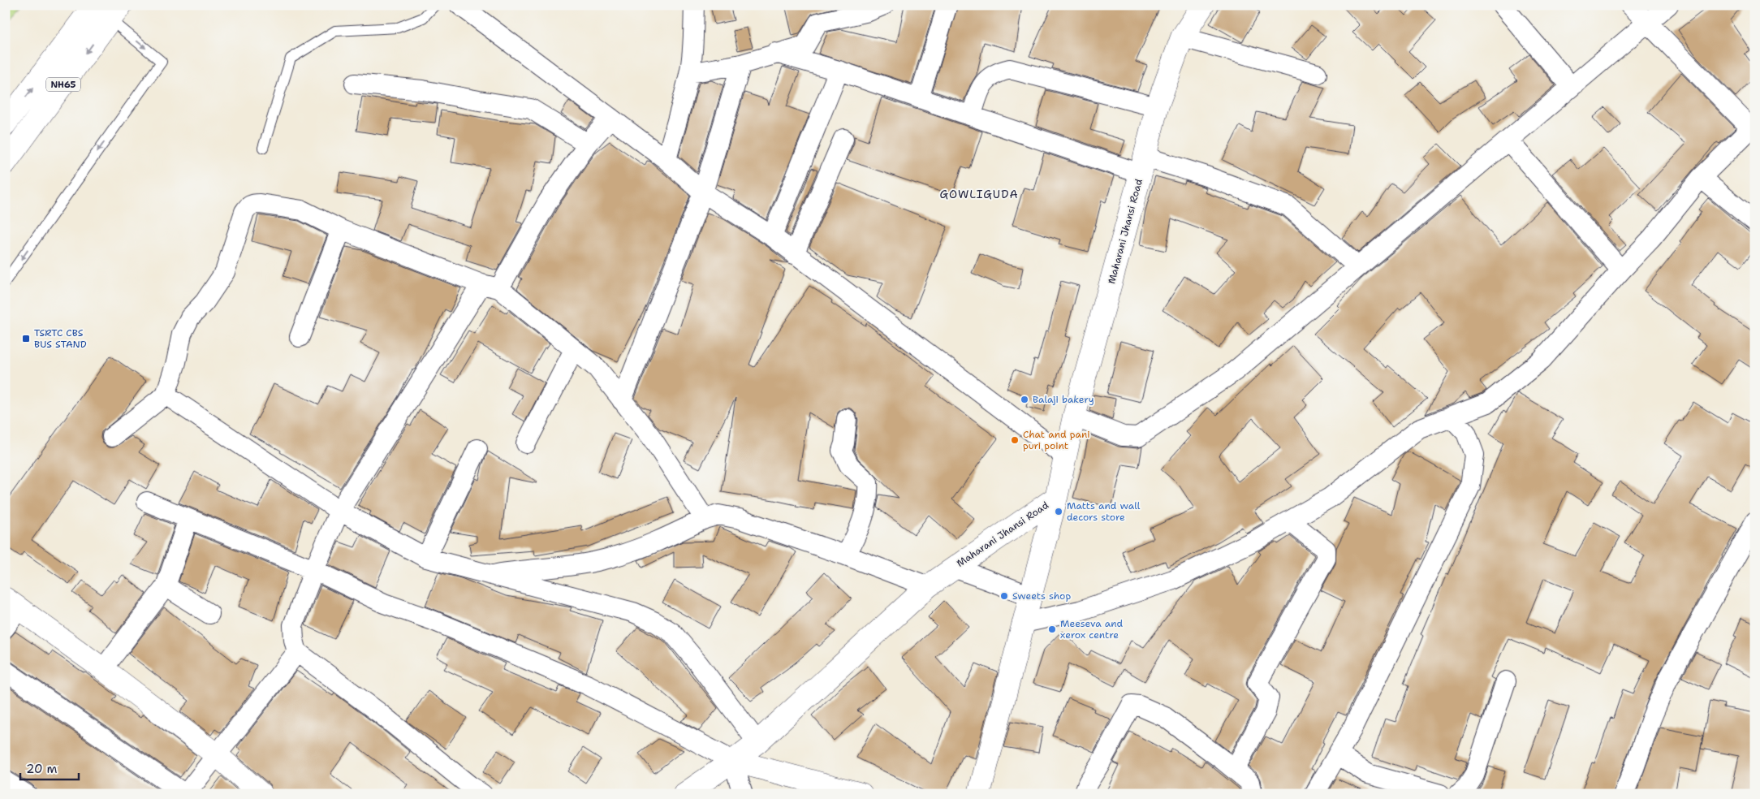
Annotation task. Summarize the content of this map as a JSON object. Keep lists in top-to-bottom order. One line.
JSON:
{"streets":{"main road":["NH65","Maharani Jhansi Road"]},"districts":["GOWLIGUDA"],"places":{"transit":["TSRTC CBS BUS STAND"],"other":["Balaji bakery","Chat and pani puri point","Matts and wall decors store","Sweets shop","Meeseva and xerox centre"]},"scale_bar":"20 m"}
